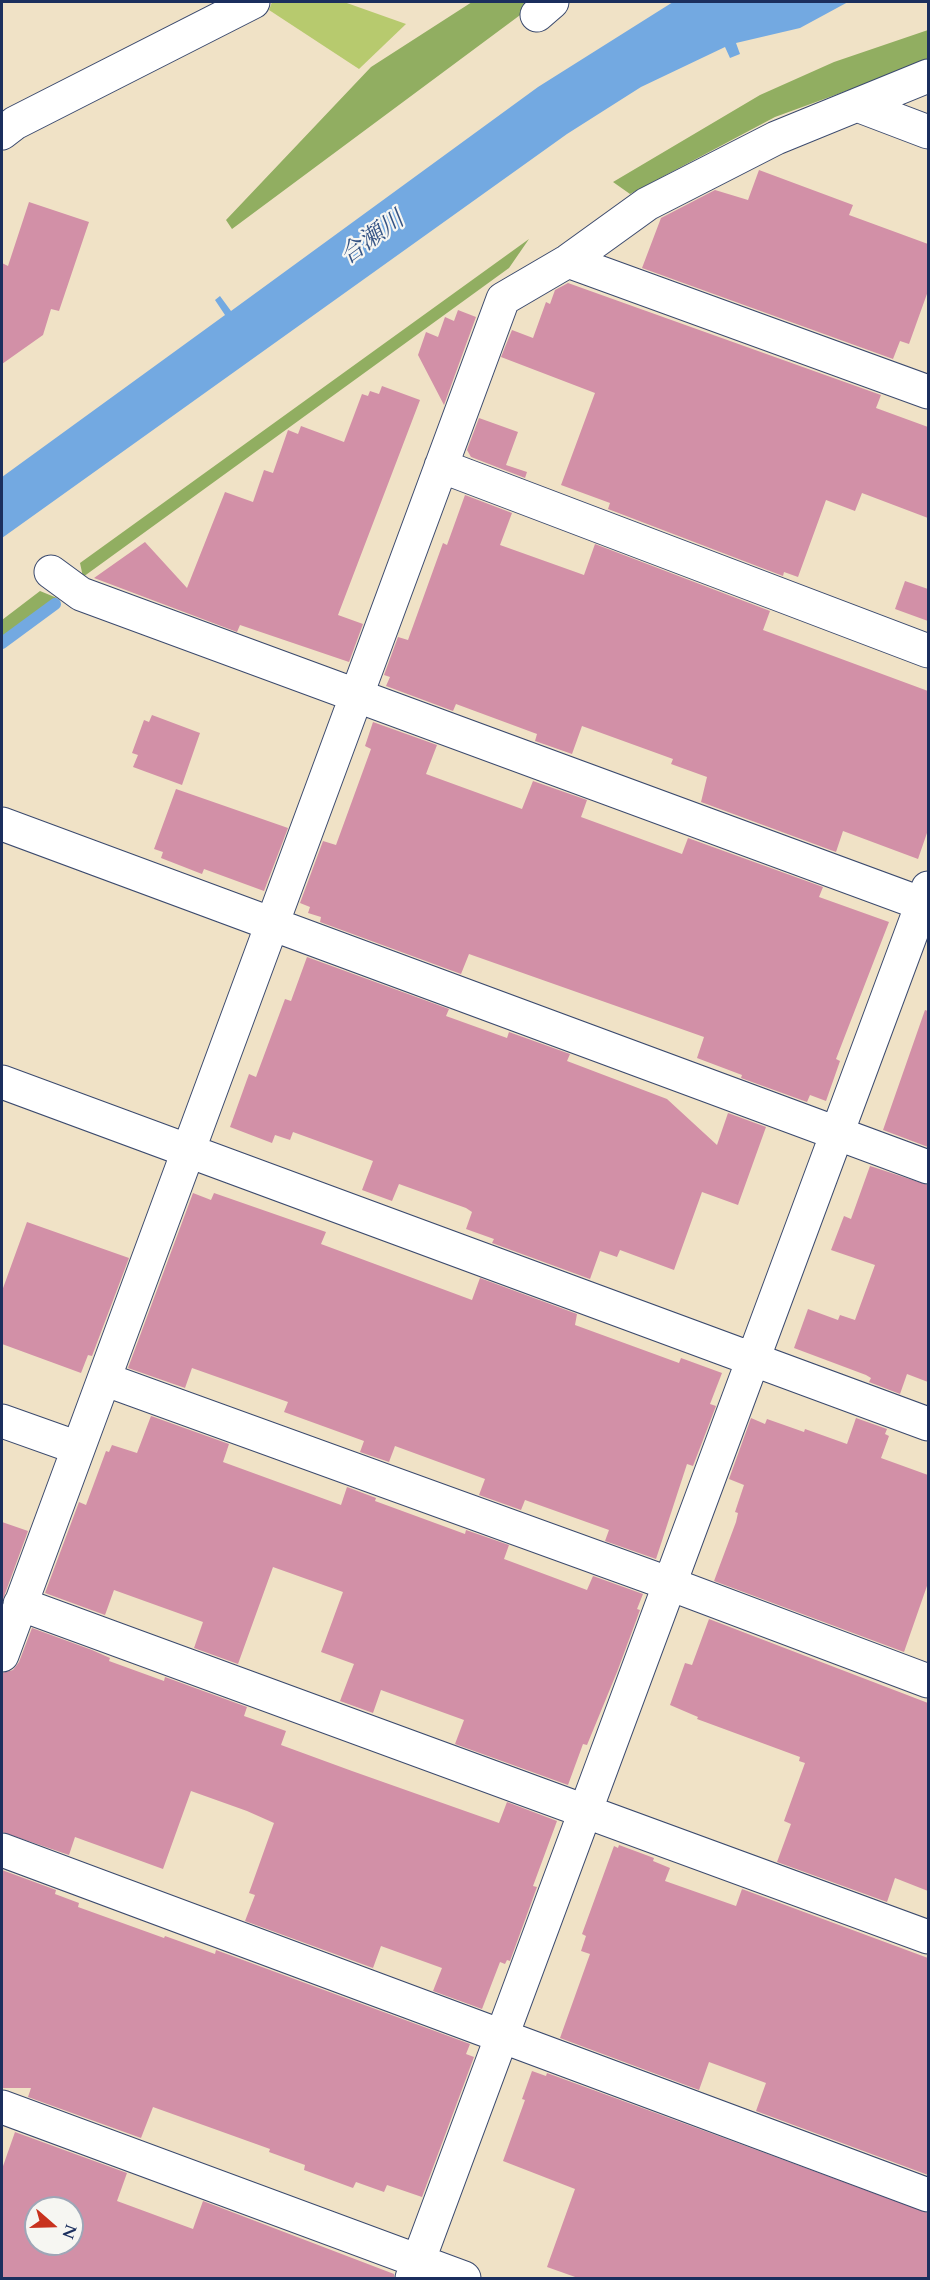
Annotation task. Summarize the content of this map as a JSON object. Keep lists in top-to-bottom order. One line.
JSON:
{"water":["合瀬川"],"north":"right"}
